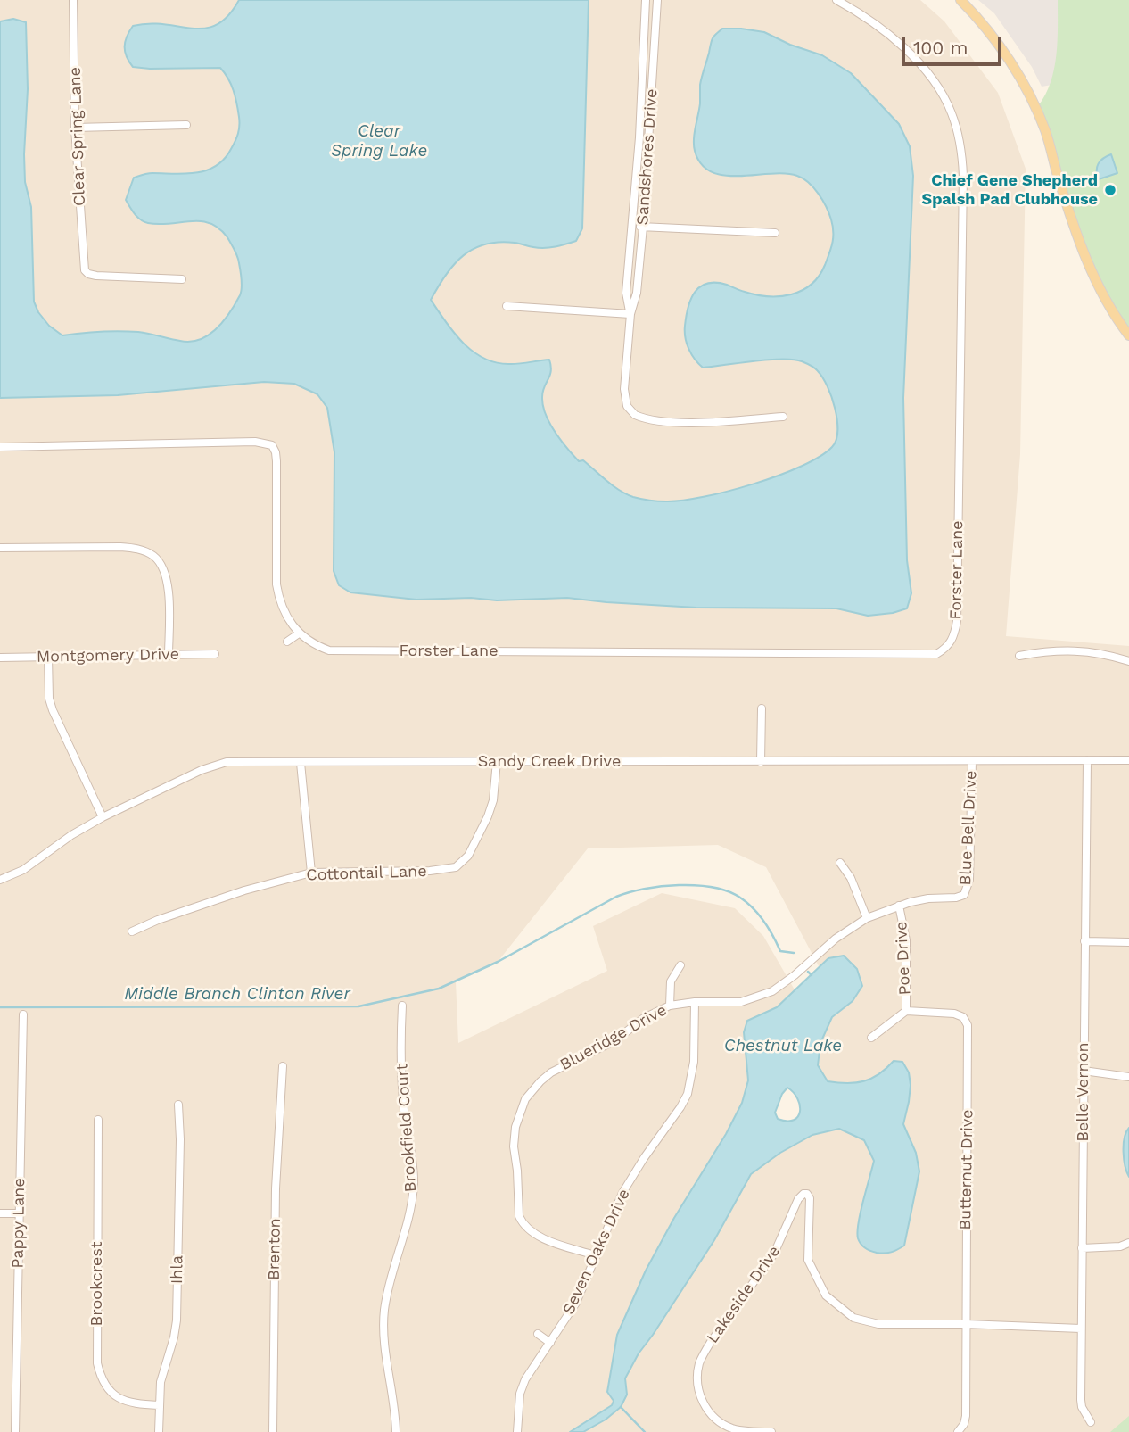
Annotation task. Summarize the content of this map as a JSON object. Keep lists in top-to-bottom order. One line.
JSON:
{"streets":{"street":["Clear Spring Lane","Sandshores Drive","Forster Lane","Montgomery Drive","Sandy Creek Drive","Blue Bell Drive","Cottontail Lane","Poe Drive","Blueridge Drive","Belle Vernon","Brookfield Court","Butternut Drive","Pappy Lane","Brenton","Seven Oaks Drive","Ihla","Brookcrest","Lakeside Drive"]},"crossings":[["Sandy Creek Drive","Blue Bell Drive"],["Sandy Creek Drive","Cottontail Lane"],["Sandy Creek Drive","Belle Vernon"],["Blue Bell Drive","Blueridge Drive"],["Poe Drive","Blueridge Drive"],["Poe Drive","Butternut Drive"],["Blueridge Drive","Seven Oaks Drive"],["Belle Vernon","Lakeside Drive"],["Butternut Drive","Lakeside Drive"],["Ihla","Brookcrest"]],"water":["Clear Spring Lake","Middle Branch Clinton River","Chestnut Lake"],"places":["Chief Gene Shepherd Spalsh Pad Clubhouse"],"scale_bar":"100 m"}
